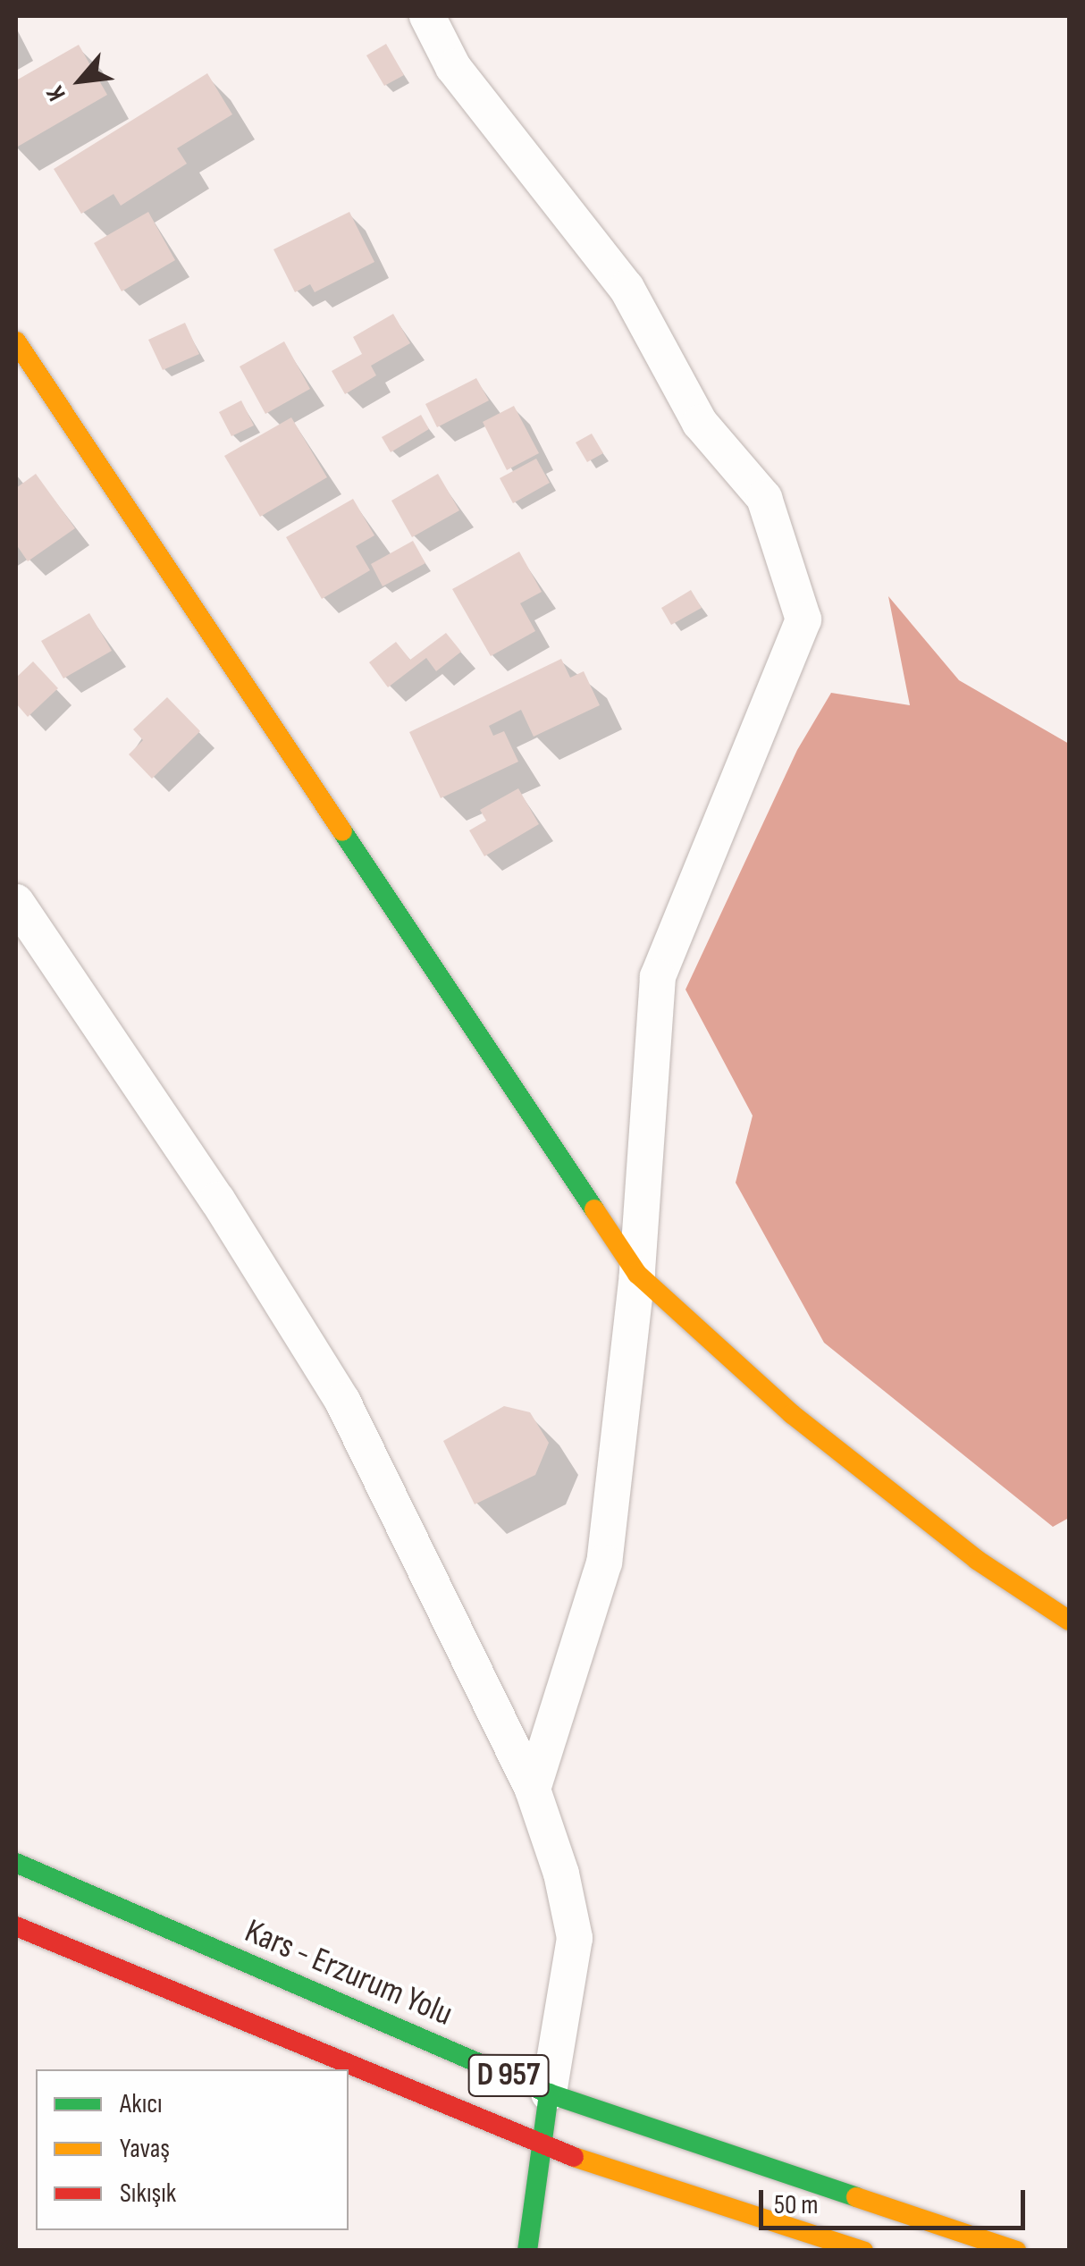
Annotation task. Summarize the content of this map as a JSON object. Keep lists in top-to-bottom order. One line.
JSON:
{"streets":{"main road":["Kars - Erzurum Yolu","D 957"]},"legend":["Akıcı","Yavaş","Sıkışık"],"scale_bar":"50 m","north":"bottom left"}
